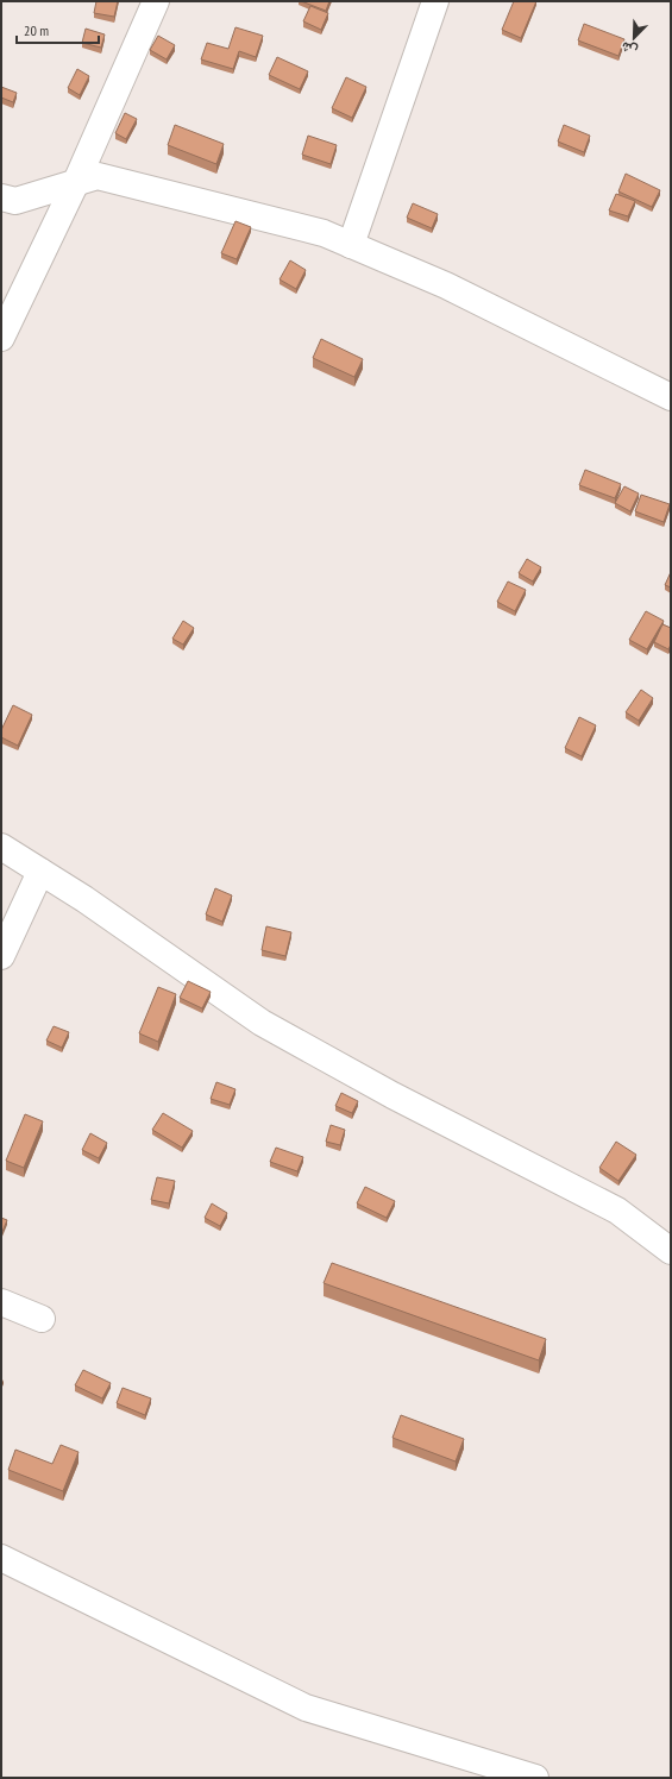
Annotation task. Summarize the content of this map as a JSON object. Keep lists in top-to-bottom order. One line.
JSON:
{"scale_bar":"20 m","north":"bottom left"}
